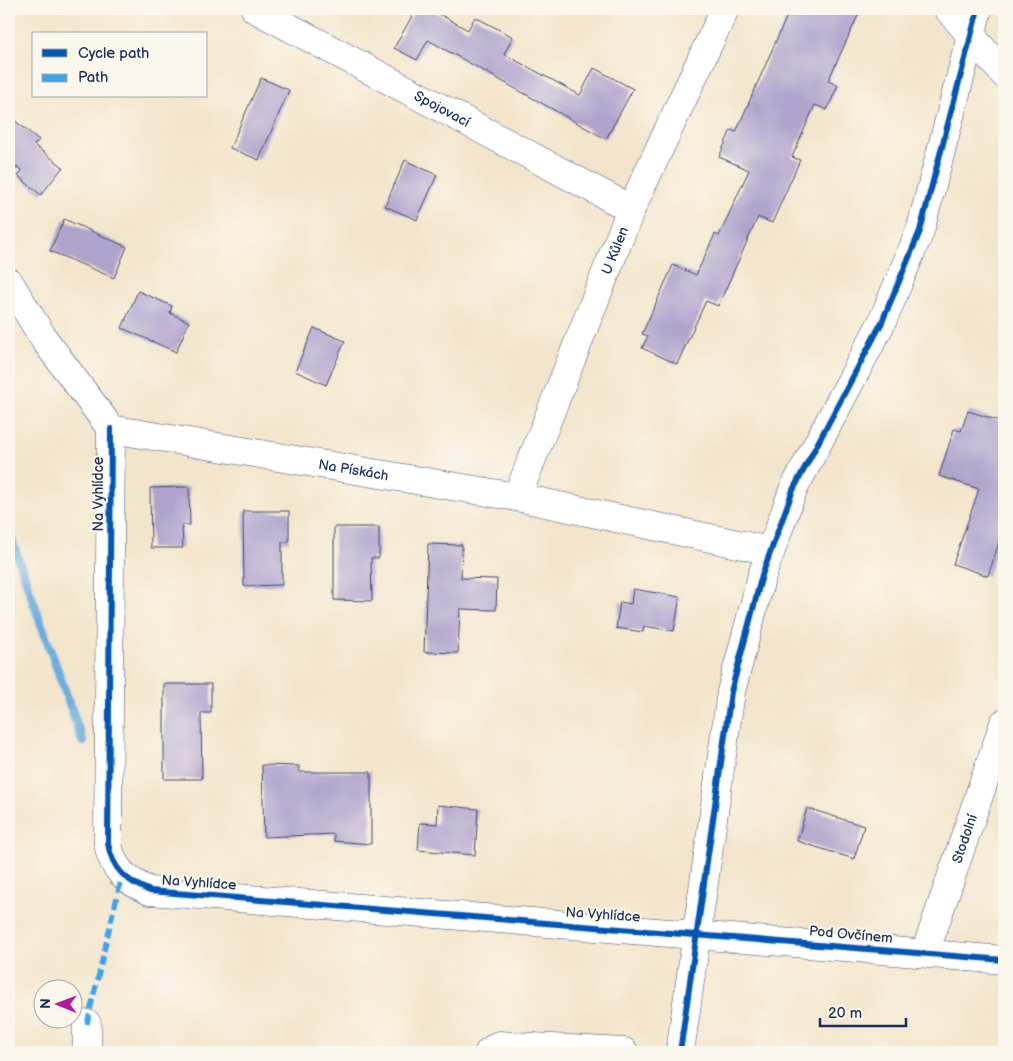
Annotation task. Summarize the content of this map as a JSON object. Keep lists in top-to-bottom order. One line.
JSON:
{"streets":{"street":["Spojovací","U Kůlen","Na Pískách","Na Vyhlídce","Stodolní","Pod Ovčínem"]},"crossings":[["Spojovací","U Kůlen"],["U Kůlen","Na Pískách"],["Na Pískách","Na Vyhlídce"],["Na Vyhlídce","Pod Ovčínem"],["Stodolní","Pod Ovčínem"]],"legend":["Cycle path","Path"],"scale_bar":"20 m","north":"left"}
